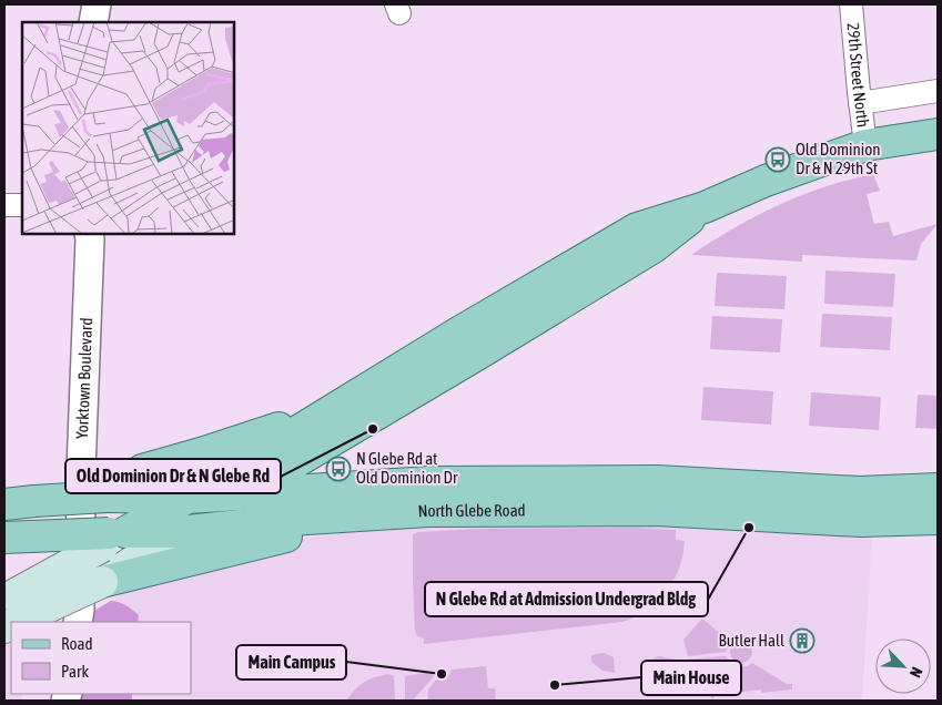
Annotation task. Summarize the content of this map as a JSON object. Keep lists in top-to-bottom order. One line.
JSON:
{"streets":{"main road":["North Glebe Road"],"street":["29th Street North","Yorktown Boulevard"]},"places":{"bus stop":["Old Dominion Dr & N 29th St","N Glebe Rd at Old Dominion Dr"],"other":["Old Dominion Dr & N Glebe Rd","N Glebe Rd at Admission Undergrad Bldg","Main Campus","Main House"],"building":["Butler Hall"]},"legend":["Road","Park"],"north":"bottom right"}
